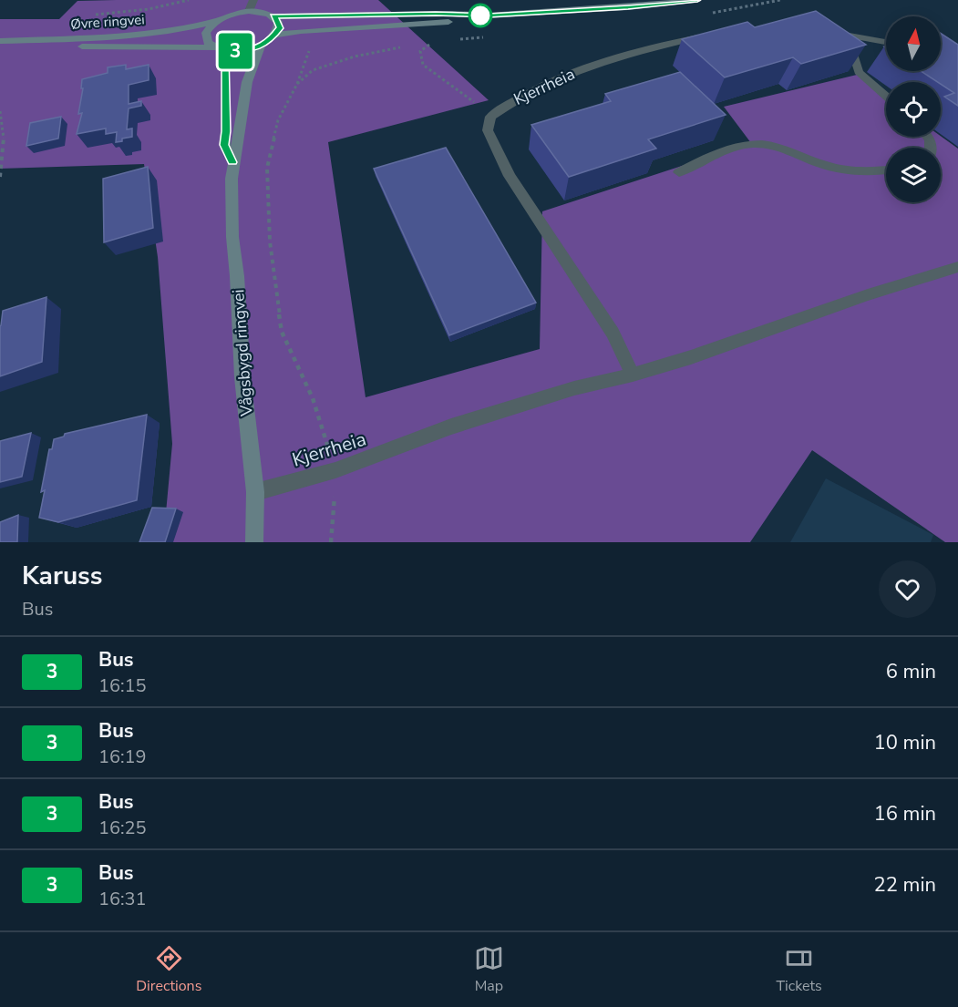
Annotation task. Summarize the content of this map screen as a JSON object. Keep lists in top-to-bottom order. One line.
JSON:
{"streets":{"street":["Øvre ringvei","Kjerrheia","Vågsbygd ringvei"]},"crossings":[["Øvre ringvei","Vågsbygd ringvei"],["Kjerrheia","Vågsbygd ringvei"]],"lines":["bus line 3"],"north":"top","page":{"on_map":"3","heading":["Karuss","Bus"],"list":[{"mark":"3","name":"Bus","note":"16:15","value":"6 min"},{"mark":"3","name":"Bus","note":"16:19","value":"10 min"},{"mark":"3","name":"Bus","note":"16:25","value":"16 min"},{"mark":"3","name":"Bus","note":"16:31","value":"22 min"}],"tabs":["Directions","Map","Tickets"]}}
